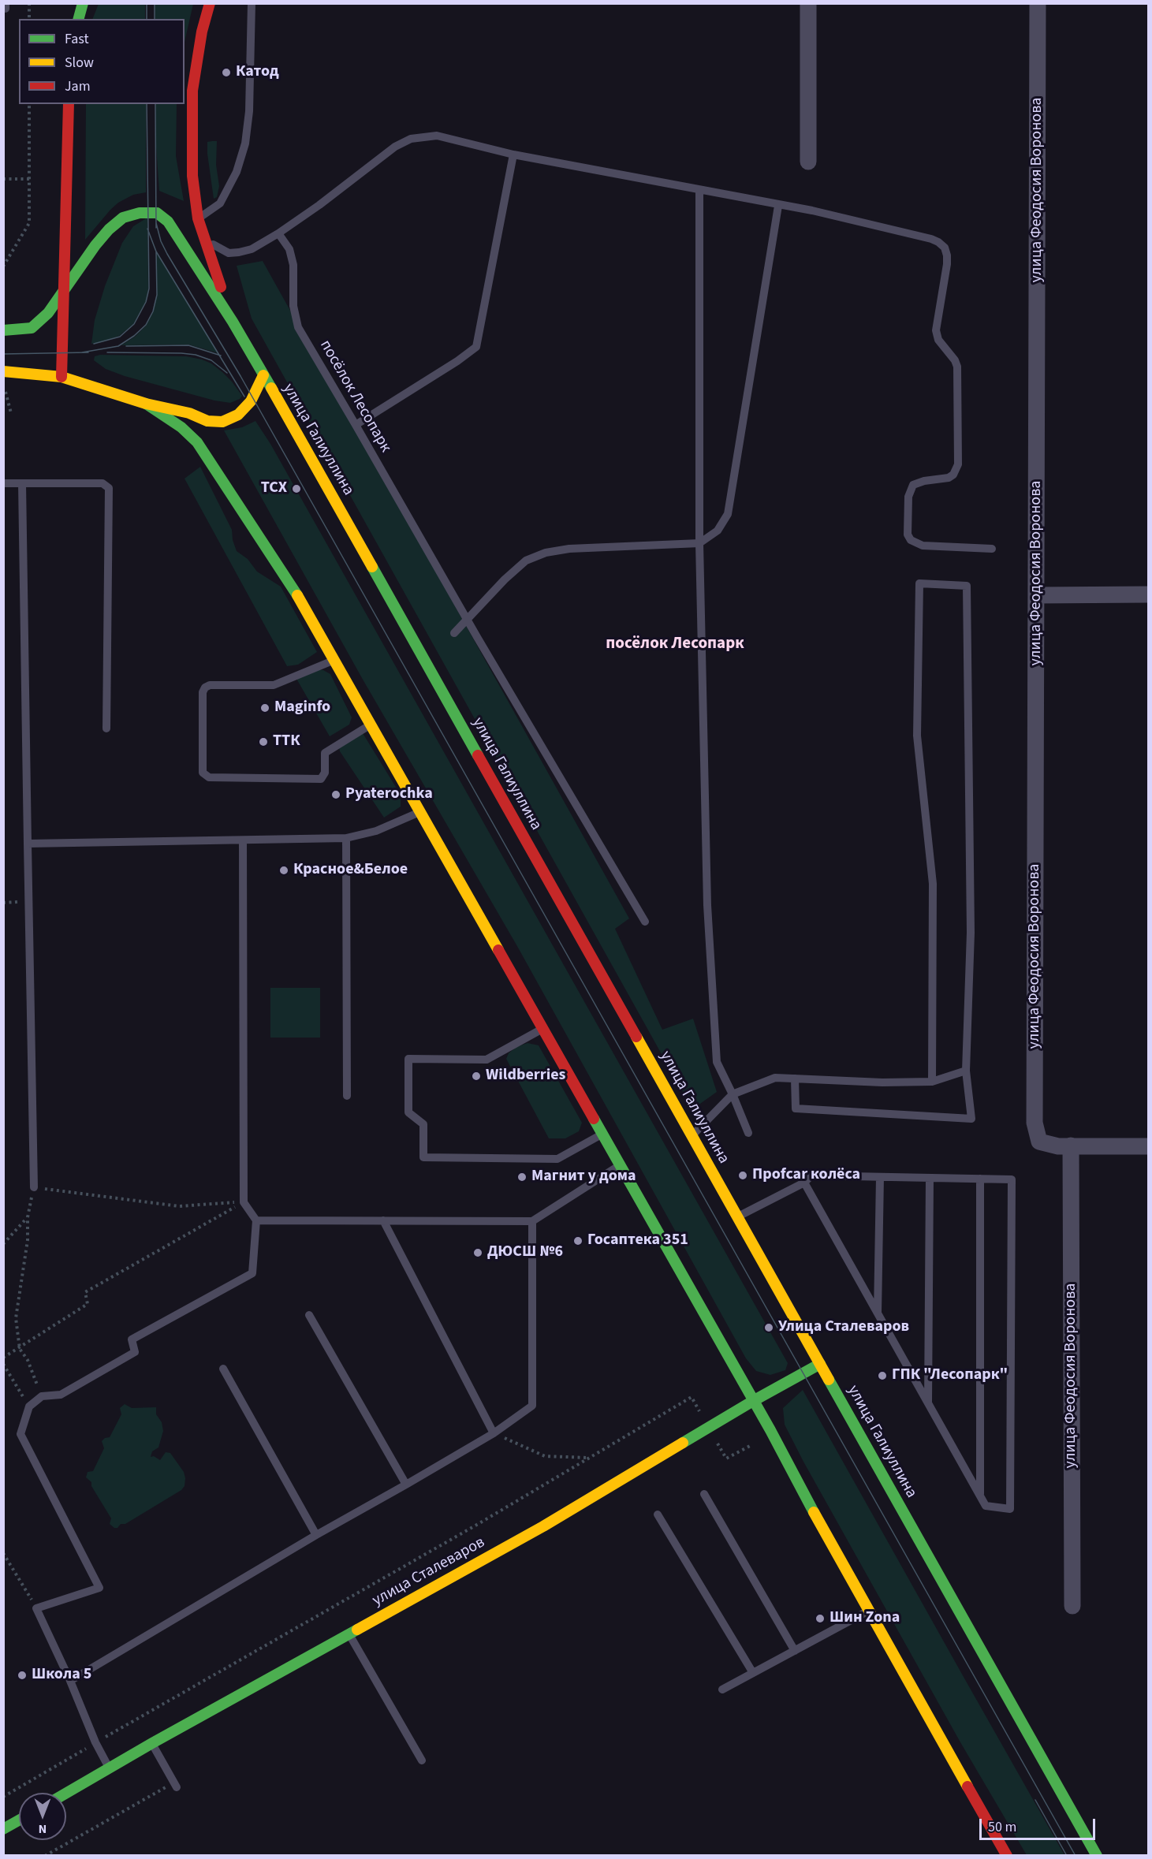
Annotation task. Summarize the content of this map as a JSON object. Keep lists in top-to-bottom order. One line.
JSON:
{"streets":{"main road":["улица Галиуллина","улица Сталеваров"],"street":["улица Феодосия Воронова"],"lane":["посёлок Лесопарк"]},"crossings":[["улица Галиуллина","улица Сталеваров"]],"districts":["посёлок Лесопарк"],"places":["Катод","ТСХ","Maginfo","ТТК","Pyaterochka","Красное&Белое","Wildberries","Проfcar колёса","Магнит у дома","Госаптека 351","ДЮСШ №6","Улица Сталеваров","ГПК \"Лесопарк\"","Шин Zona","Школа 5"],"legend":["Fast","Slow","Jam"],"scale_bar":"50 m","north":"bottom"}
